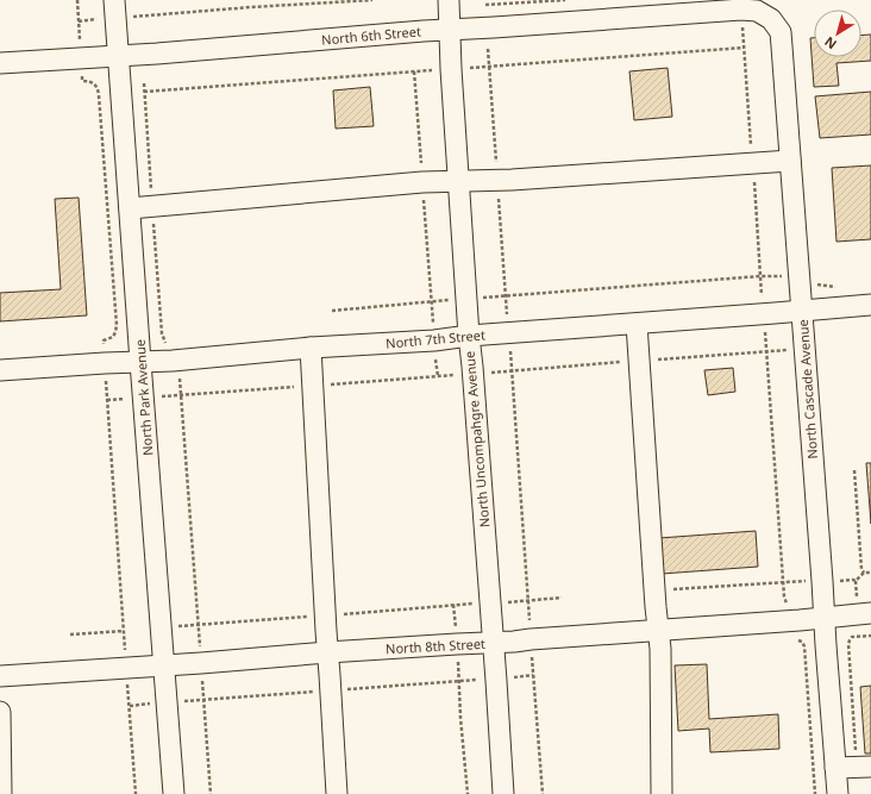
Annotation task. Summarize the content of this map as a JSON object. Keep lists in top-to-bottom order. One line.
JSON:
{"streets":{"street":["North 6th Street","North 7th Street","North Cascade Avenue","North Park Avenue","North Uncompahgre Avenue","North 8th Street"]},"crossings":[["North 6th Street","North Cascade Avenue"],["North 6th Street","North Park Avenue"],["North 6th Street","North Uncompahgre Avenue"],["North 7th Street","North Cascade Avenue"],["North 7th Street","North Park Avenue"],["North 7th Street","North Uncompahgre Avenue"],["North Cascade Avenue","North 8th Street"],["North Park Avenue","North 8th Street"],["North Uncompahgre Avenue","North 8th Street"]],"north":"bottom left"}
